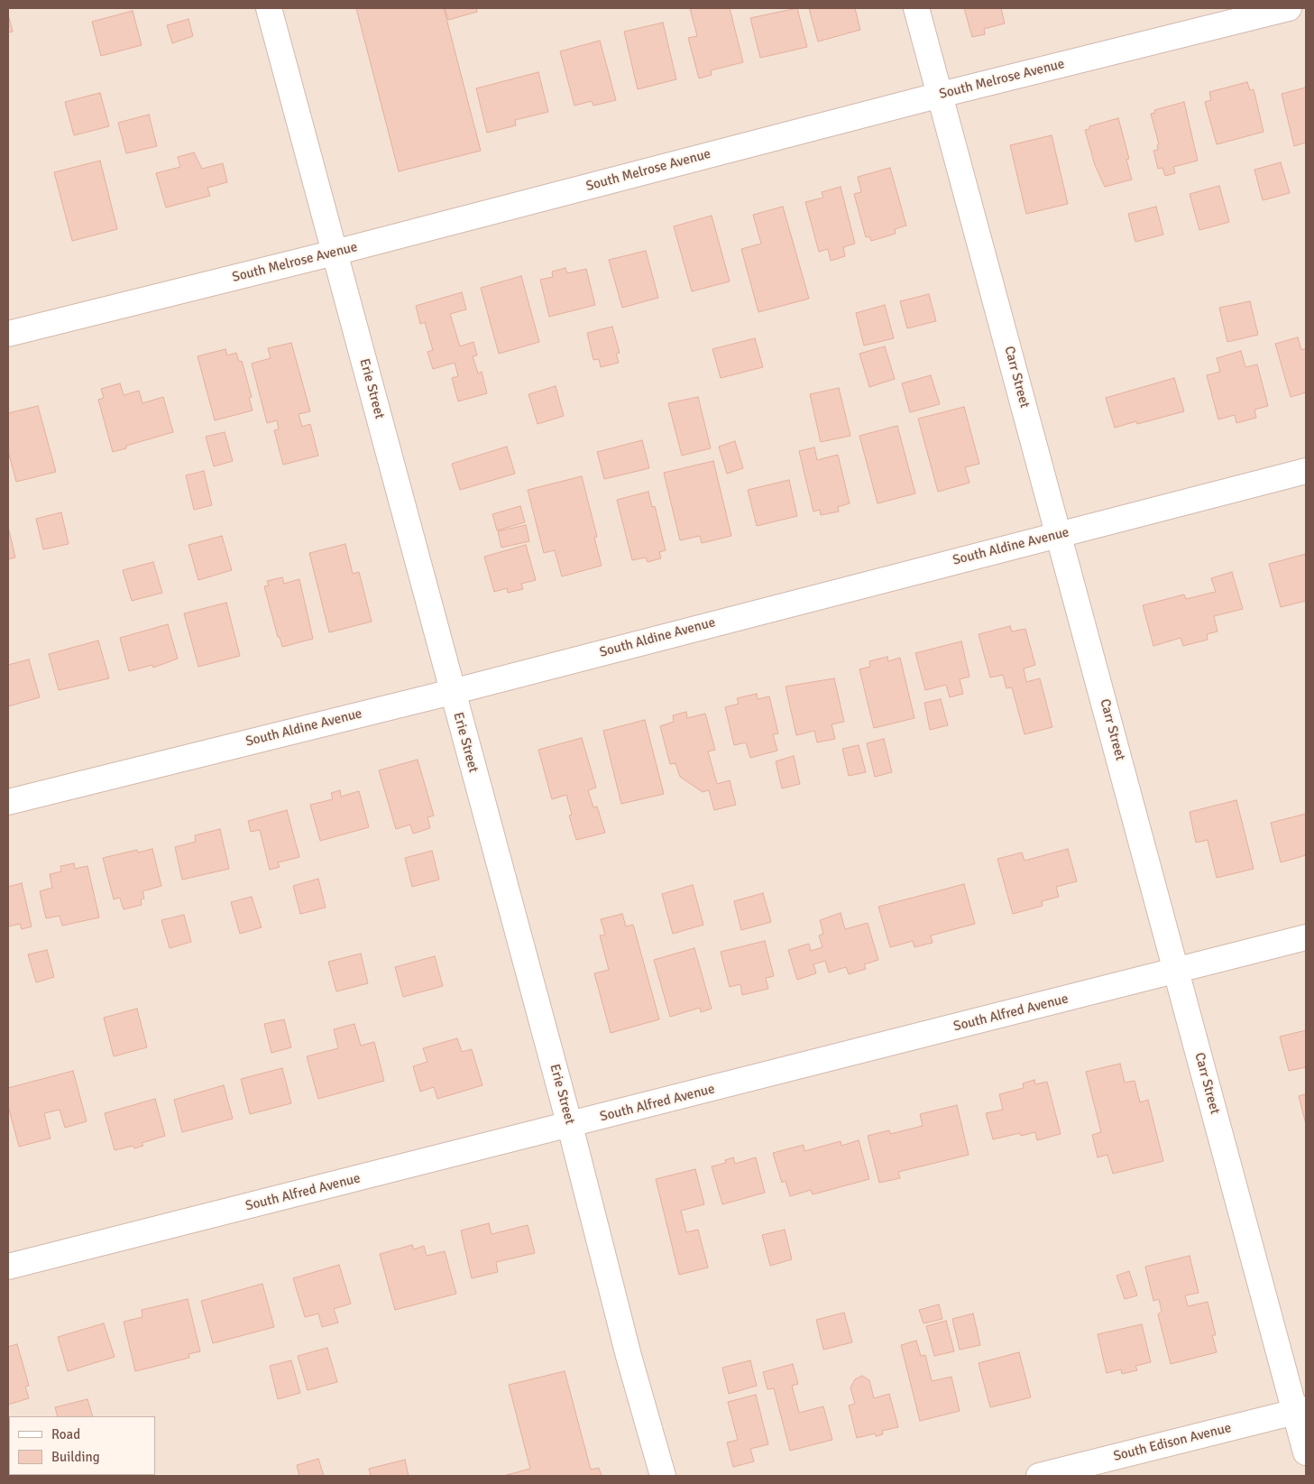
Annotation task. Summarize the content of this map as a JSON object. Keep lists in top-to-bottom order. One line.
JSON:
{"streets":{"street":["South Melrose Avenue","Carr Street","Erie Street","South Aldine Avenue","South Alfred Avenue","South Edison Avenue"]},"crossings":[["South Melrose Avenue","Carr Street"],["South Melrose Avenue","Erie Street"],["Carr Street","South Aldine Avenue"],["Carr Street","South Alfred Avenue"],["Carr Street","South Edison Avenue"],["Erie Street","South Aldine Avenue"],["Erie Street","South Alfred Avenue"]],"legend":["Road","Building"]}
